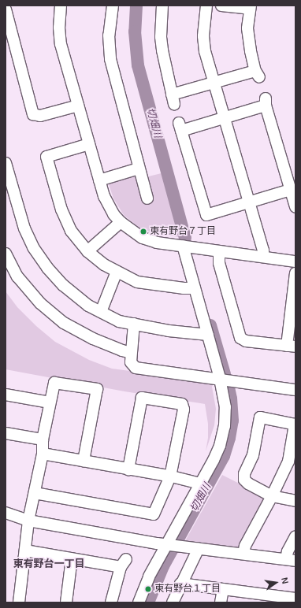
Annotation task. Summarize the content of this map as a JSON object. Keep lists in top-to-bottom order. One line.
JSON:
{"districts":["東有野台一丁目"],"water":["切畑川"],"places":["東有野台７丁目","東有野台１丁目"],"north":"right"}
